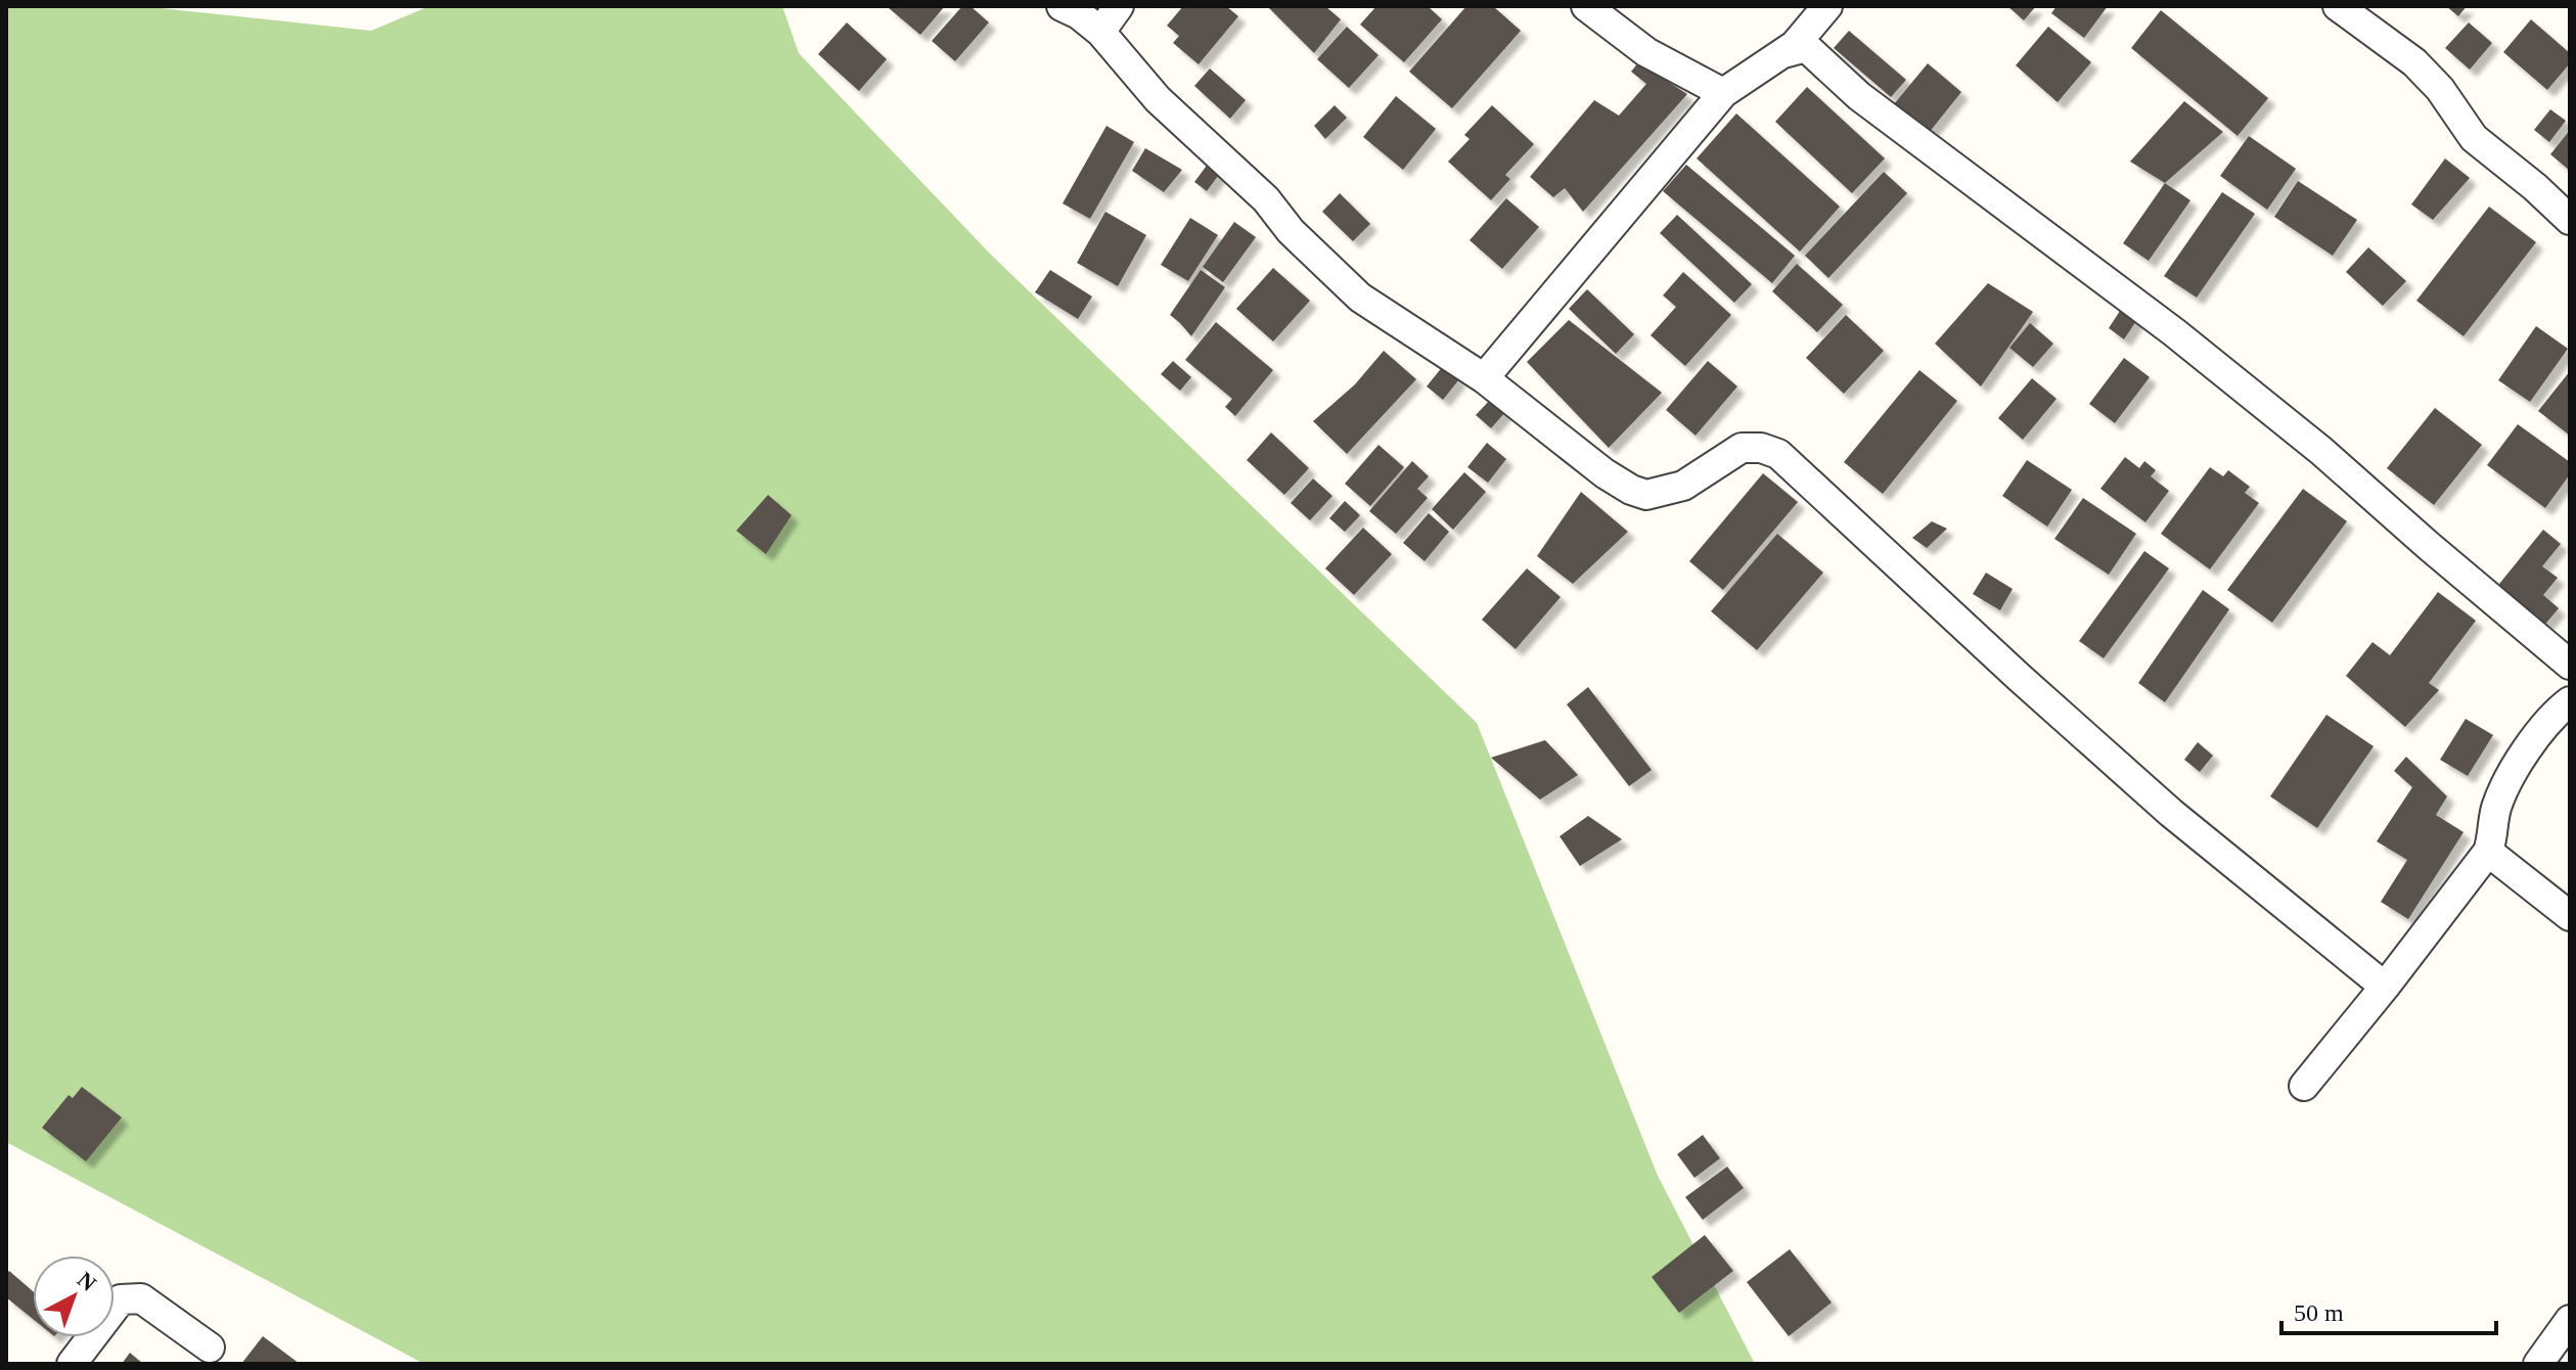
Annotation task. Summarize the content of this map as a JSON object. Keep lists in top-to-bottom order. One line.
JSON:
{"scale_bar":"50 m","north":"top right"}
